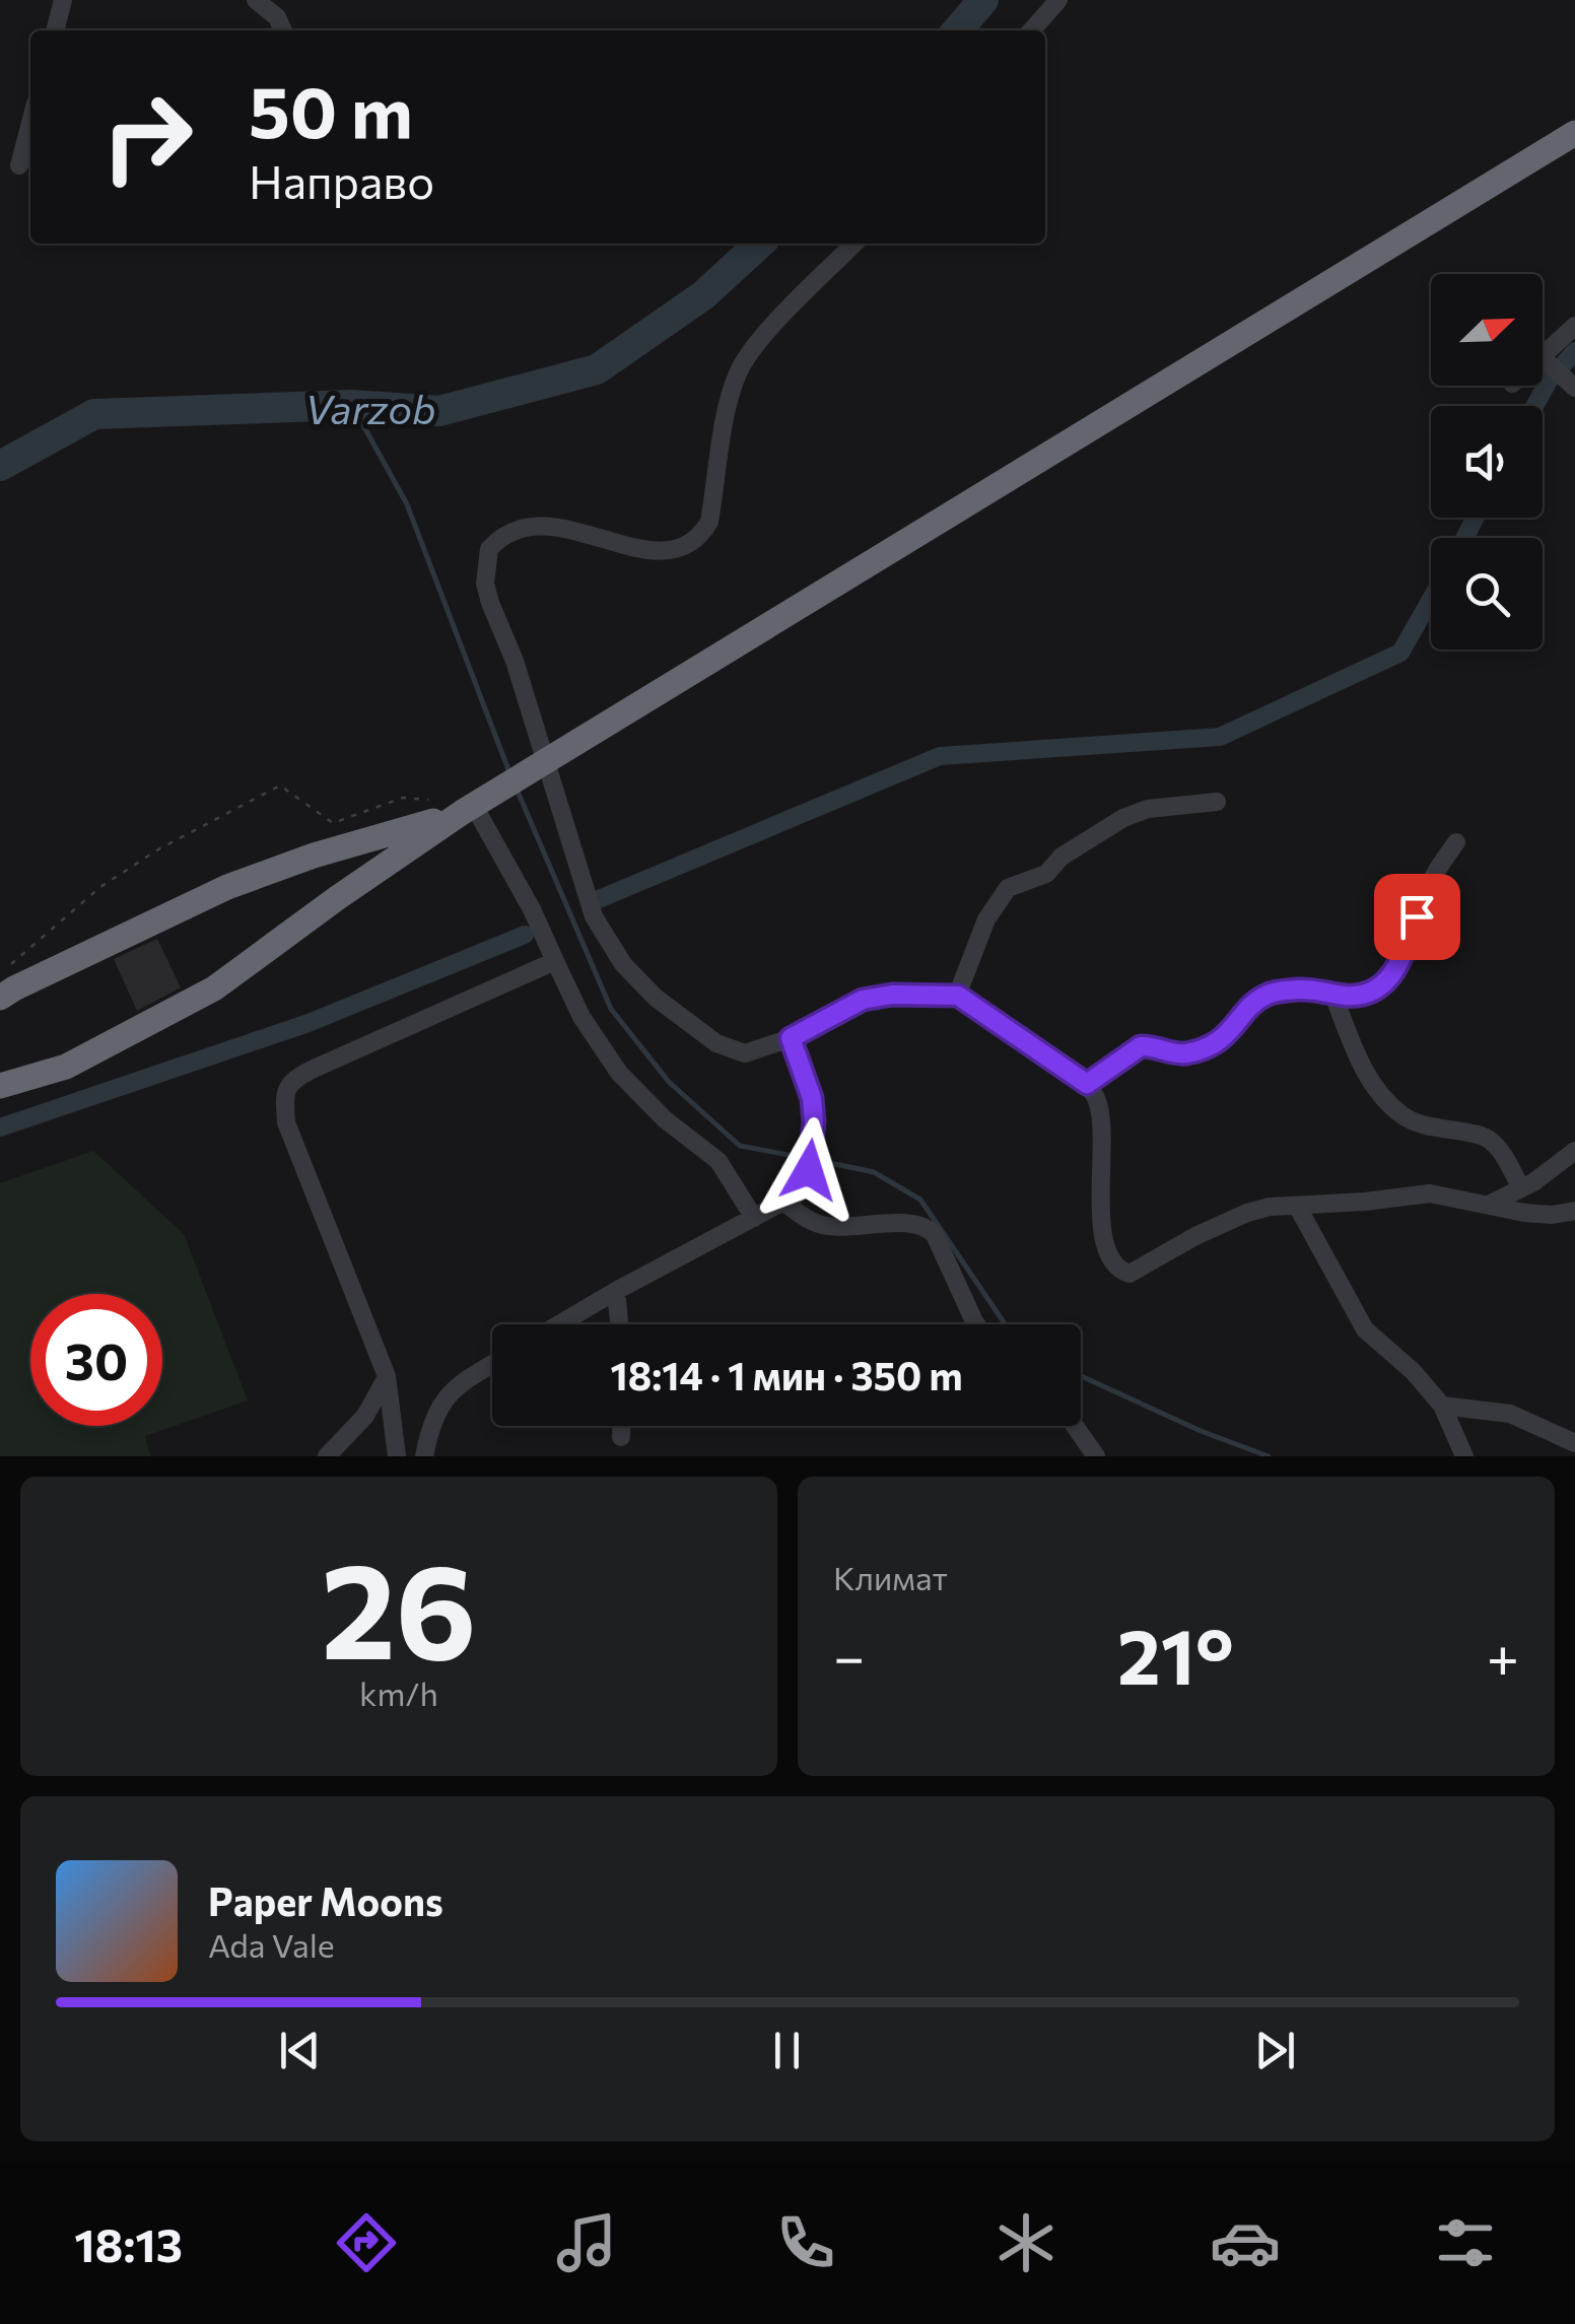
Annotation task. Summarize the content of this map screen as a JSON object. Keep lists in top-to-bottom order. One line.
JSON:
{"water":["Varzob"],"north":"top right","page":{"turn":["50 m","Направо"],"limit":"30","trip":"18:14 · 1 мин · 350 m","tile":[["26","km/h"],"Климат"],"heat":["−","21°","+"],"song":["Paper Moons","Ada Vale"],"tabs":"18:13"}}
